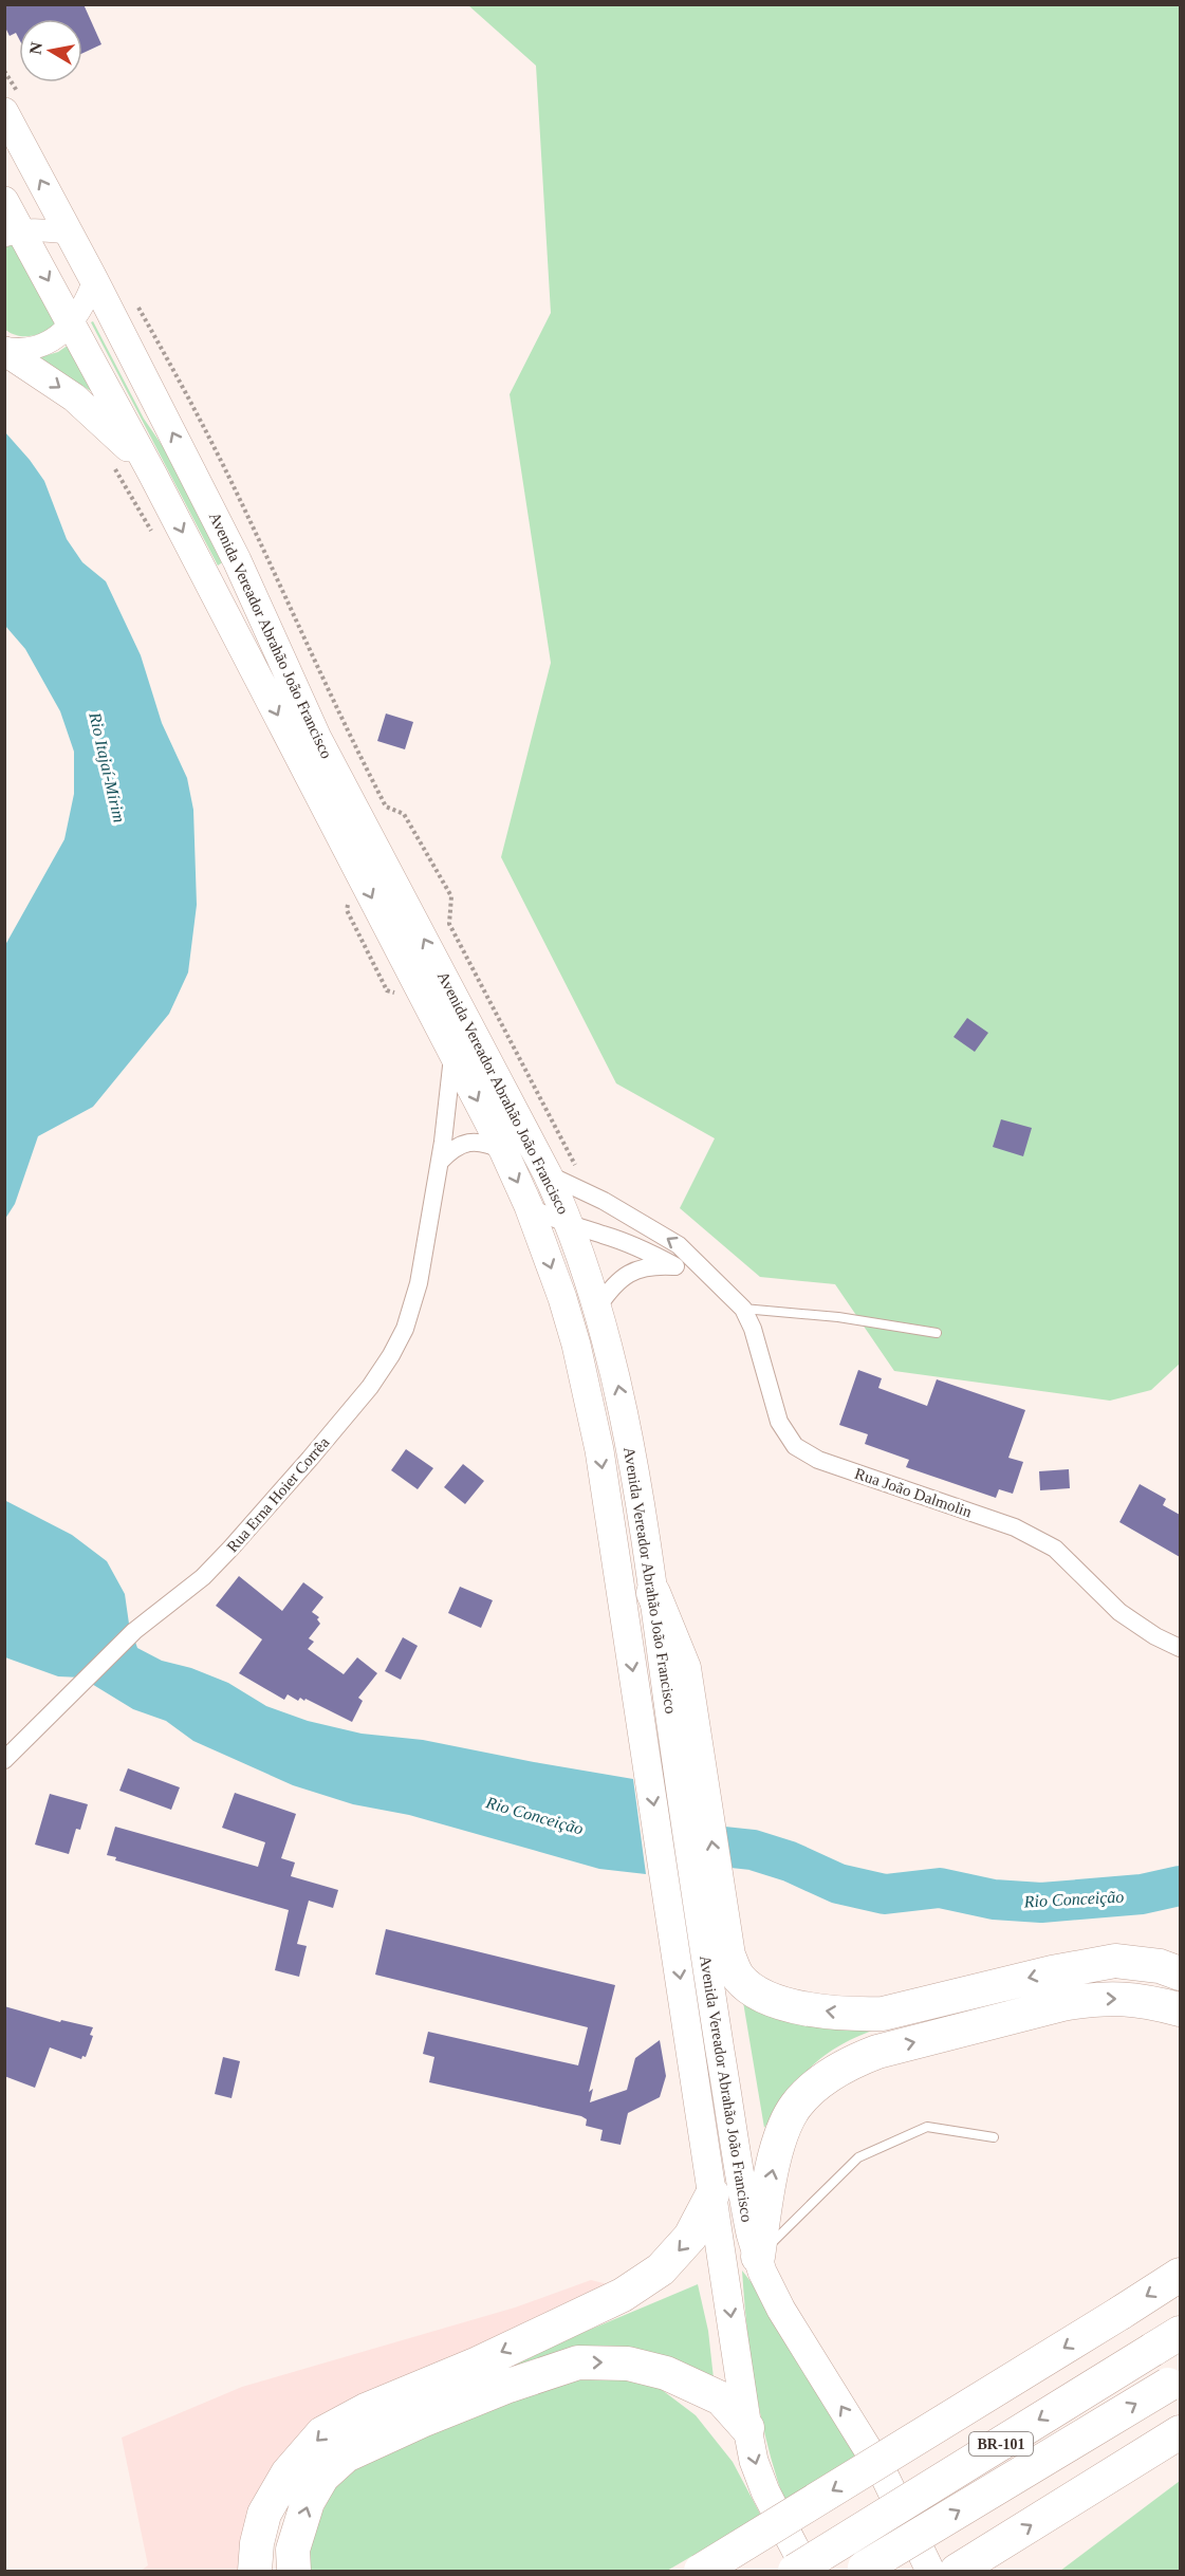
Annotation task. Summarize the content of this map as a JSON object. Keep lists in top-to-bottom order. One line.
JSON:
{"streets":{"highway":["BR-101"],"main road":["Avenida Vereador Abrahão João Francisco"],"street":["Rua João Dalmolin","Rua Erna Hoier Corrêa"]},"crossings":[["Avenida Vereador Abrahão João Francisco","Rua João Dalmolin"],["Avenida Vereador Abrahão João Francisco","Rua Erna Hoier Corrêa"]],"water":["Rio Itajaí-Mirim","Rio Conceição"],"north":"left"}
